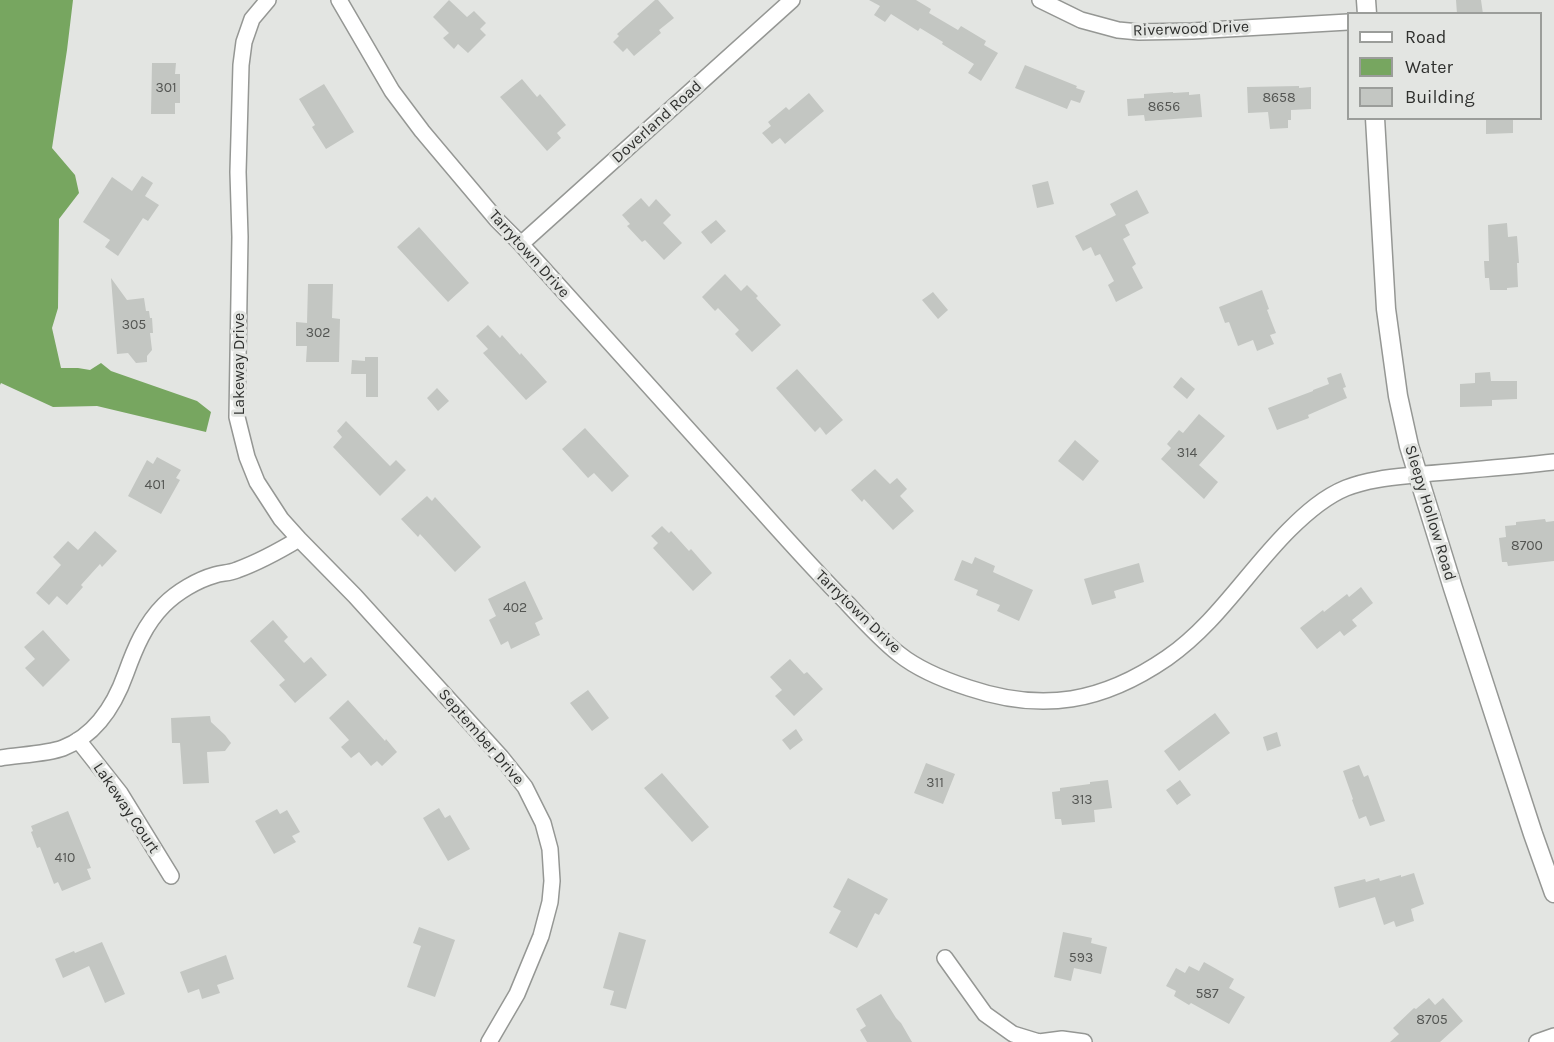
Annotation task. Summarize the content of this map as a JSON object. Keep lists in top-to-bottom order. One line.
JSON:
{"streets":{"street":["Riverwood Drive","Doverland Road","Tarrytown Drive","Lakeway Drive","Sleepy Hollow Road","September Drive","Lakeway Court"]},"crossings":[["Doverland Road","Tarrytown Drive"],["Tarrytown Drive","Sleepy Hollow Road"],["Lakeway Drive","September Drive"]],"house_numbers":["301","8658","8656","305","302","314","401","8700","402","311","313","410","593","587","8705"],"legend":["Road","Water","Building"]}
